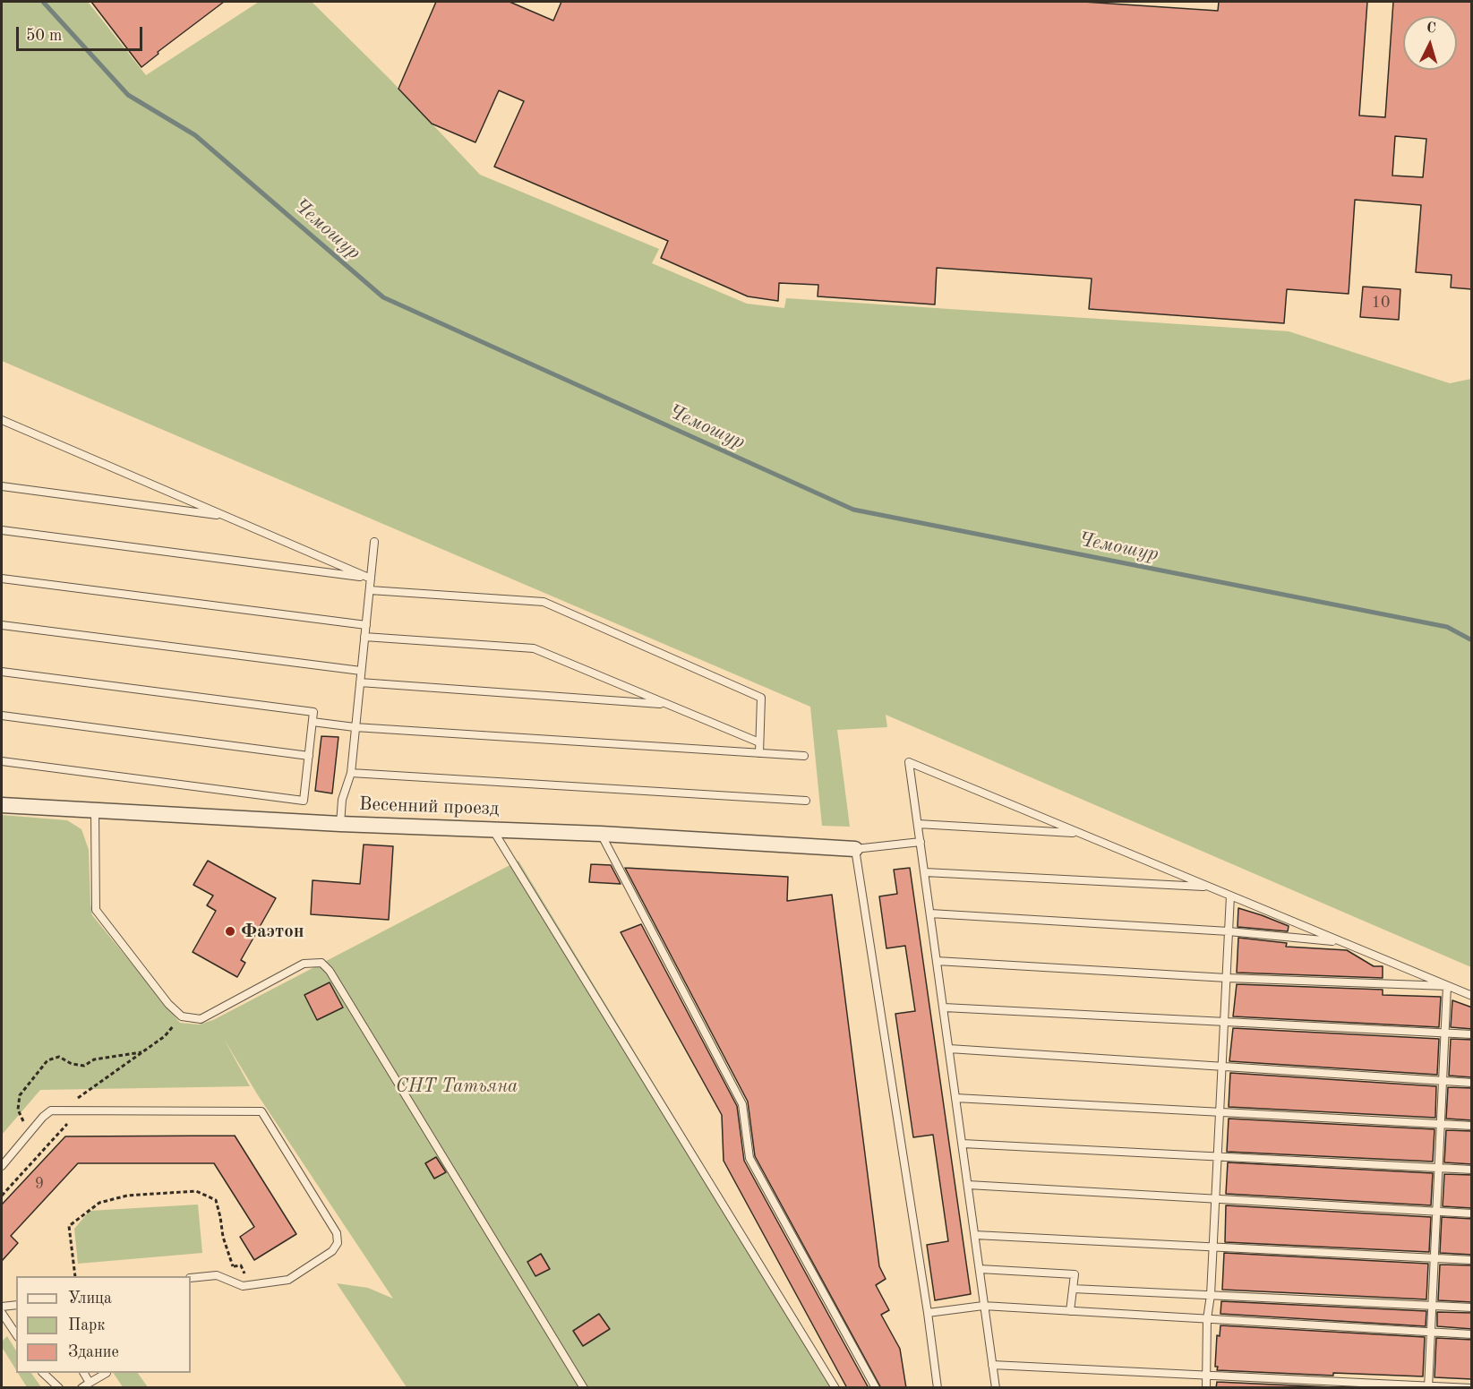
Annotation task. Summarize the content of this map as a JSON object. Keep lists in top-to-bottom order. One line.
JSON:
{"streets":{"street":["Весенний проезд"]},"water":["Чемошур"],"parks":["СНТ Татьяна"],"places":["Фаэтон"],"house_numbers":["10","9"],"legend":["Улица","Парк","Здание"],"scale_bar":"50 m","north":"top"}
